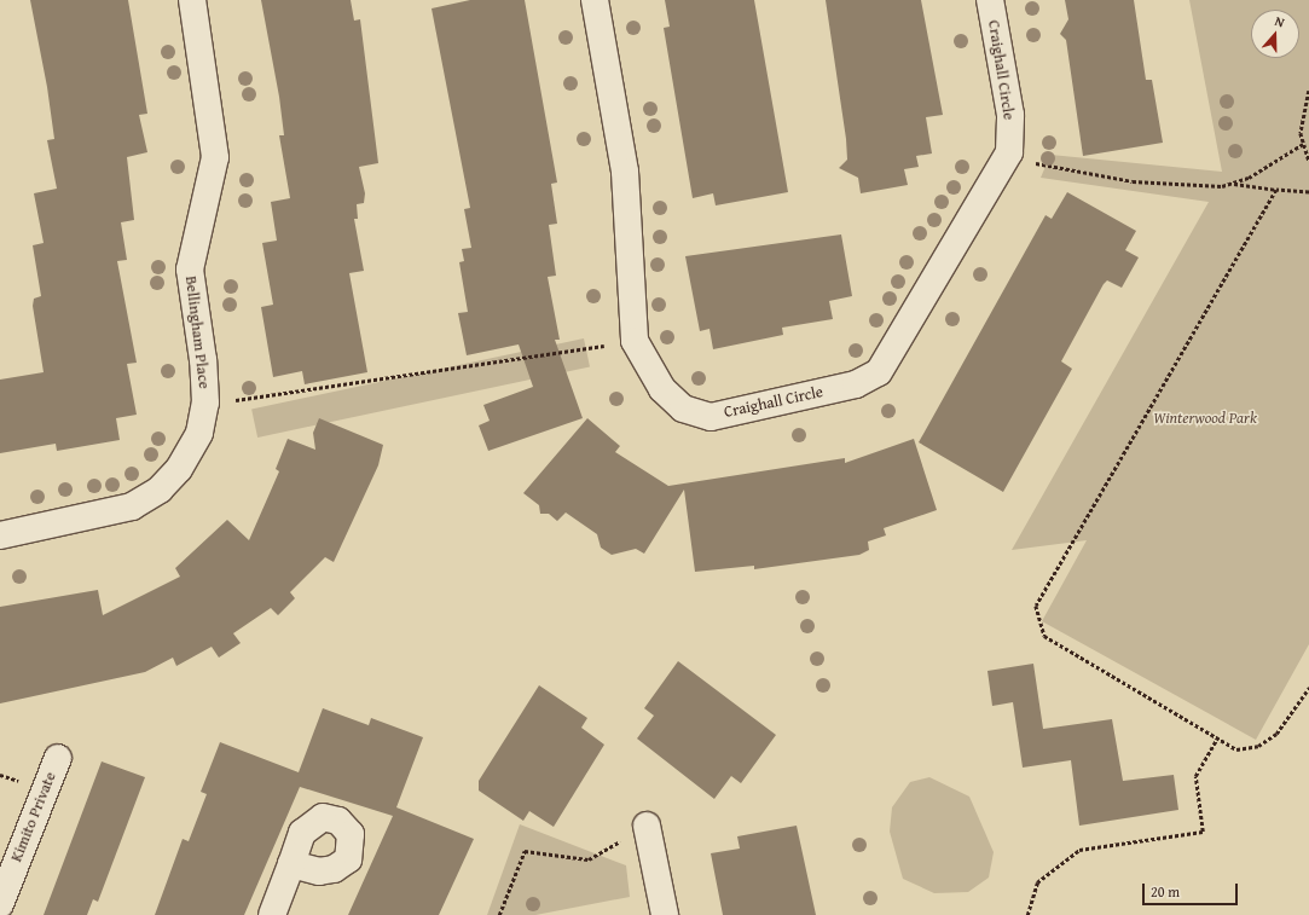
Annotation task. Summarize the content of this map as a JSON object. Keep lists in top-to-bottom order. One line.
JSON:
{"streets":{"street":["Craighall Circle","Bellingham Place","Kimito Private"]},"parks":["Winterwood Park"],"scale_bar":"20 m","north":"top"}
